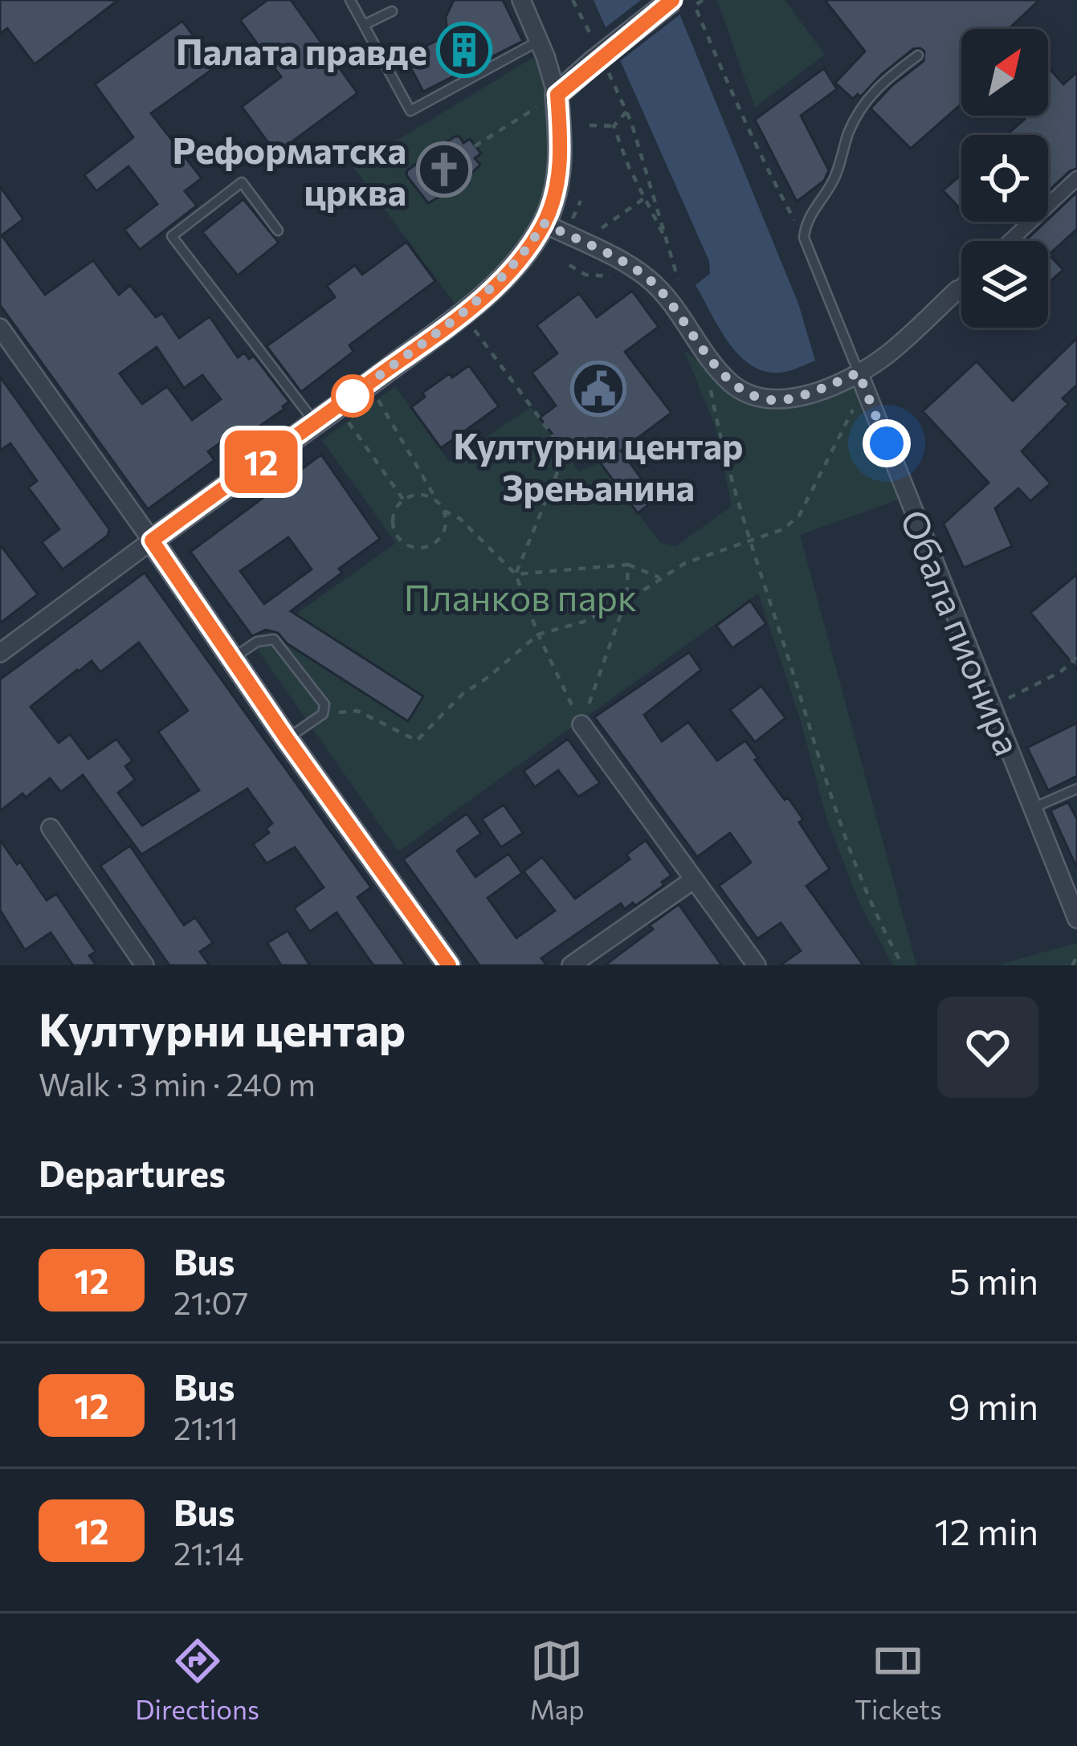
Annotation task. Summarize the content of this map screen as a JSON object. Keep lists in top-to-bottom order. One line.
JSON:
{"streets":{"street":["Обала пионира"]},"parks":["Планков парк"],"places":{"building":["Палата правде"],"church":["Реформатска црква"],"public building":["Културни центар Зрењанина"]},"lines":["bus line 12"],"north":"top right","page":{"on_map":"12","heading":[["Културни центар","Walk · 3 min · 240 m"],"Departures"],"list":[{"mark":"12","name":"Bus","note":"21:07","value":"5 min"},{"mark":"12","name":"Bus","note":"21:11","value":"9 min"},{"mark":"12","name":"Bus","note":"21:14","value":"12 min"}],"tabs":["Directions","Map","Tickets"]}}
